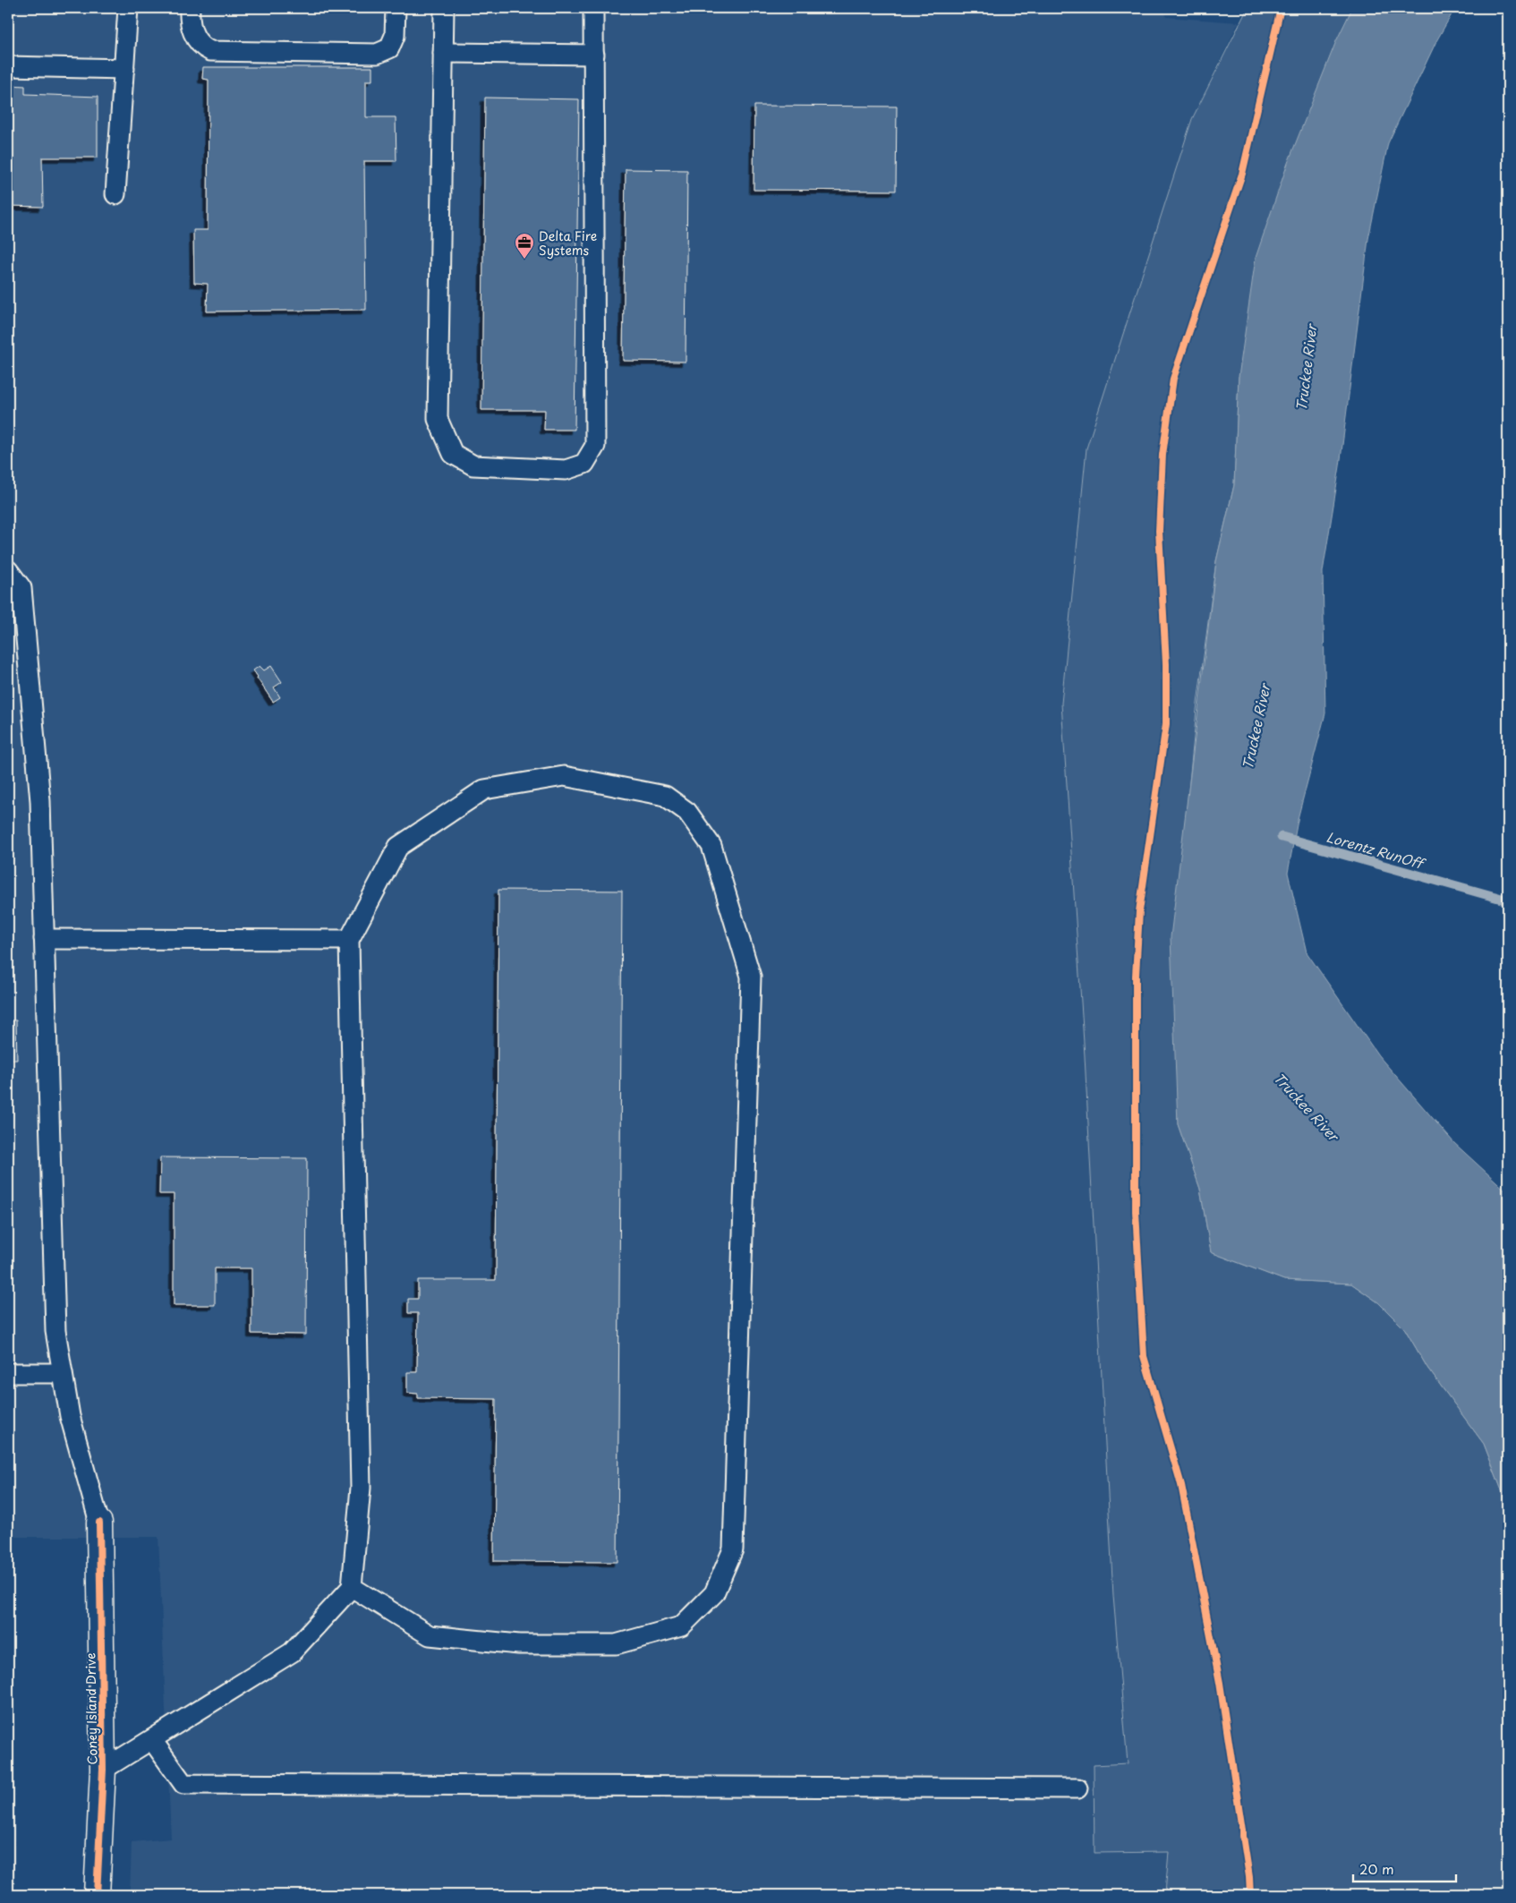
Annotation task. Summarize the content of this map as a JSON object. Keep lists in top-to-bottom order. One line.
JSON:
{"streets":{"street":["Coney Island Drive"]},"water":["Truckee River","Lorentz RunOff"],"places":{"office":["Delta Fire Systems"]},"scale_bar":"20 m"}
